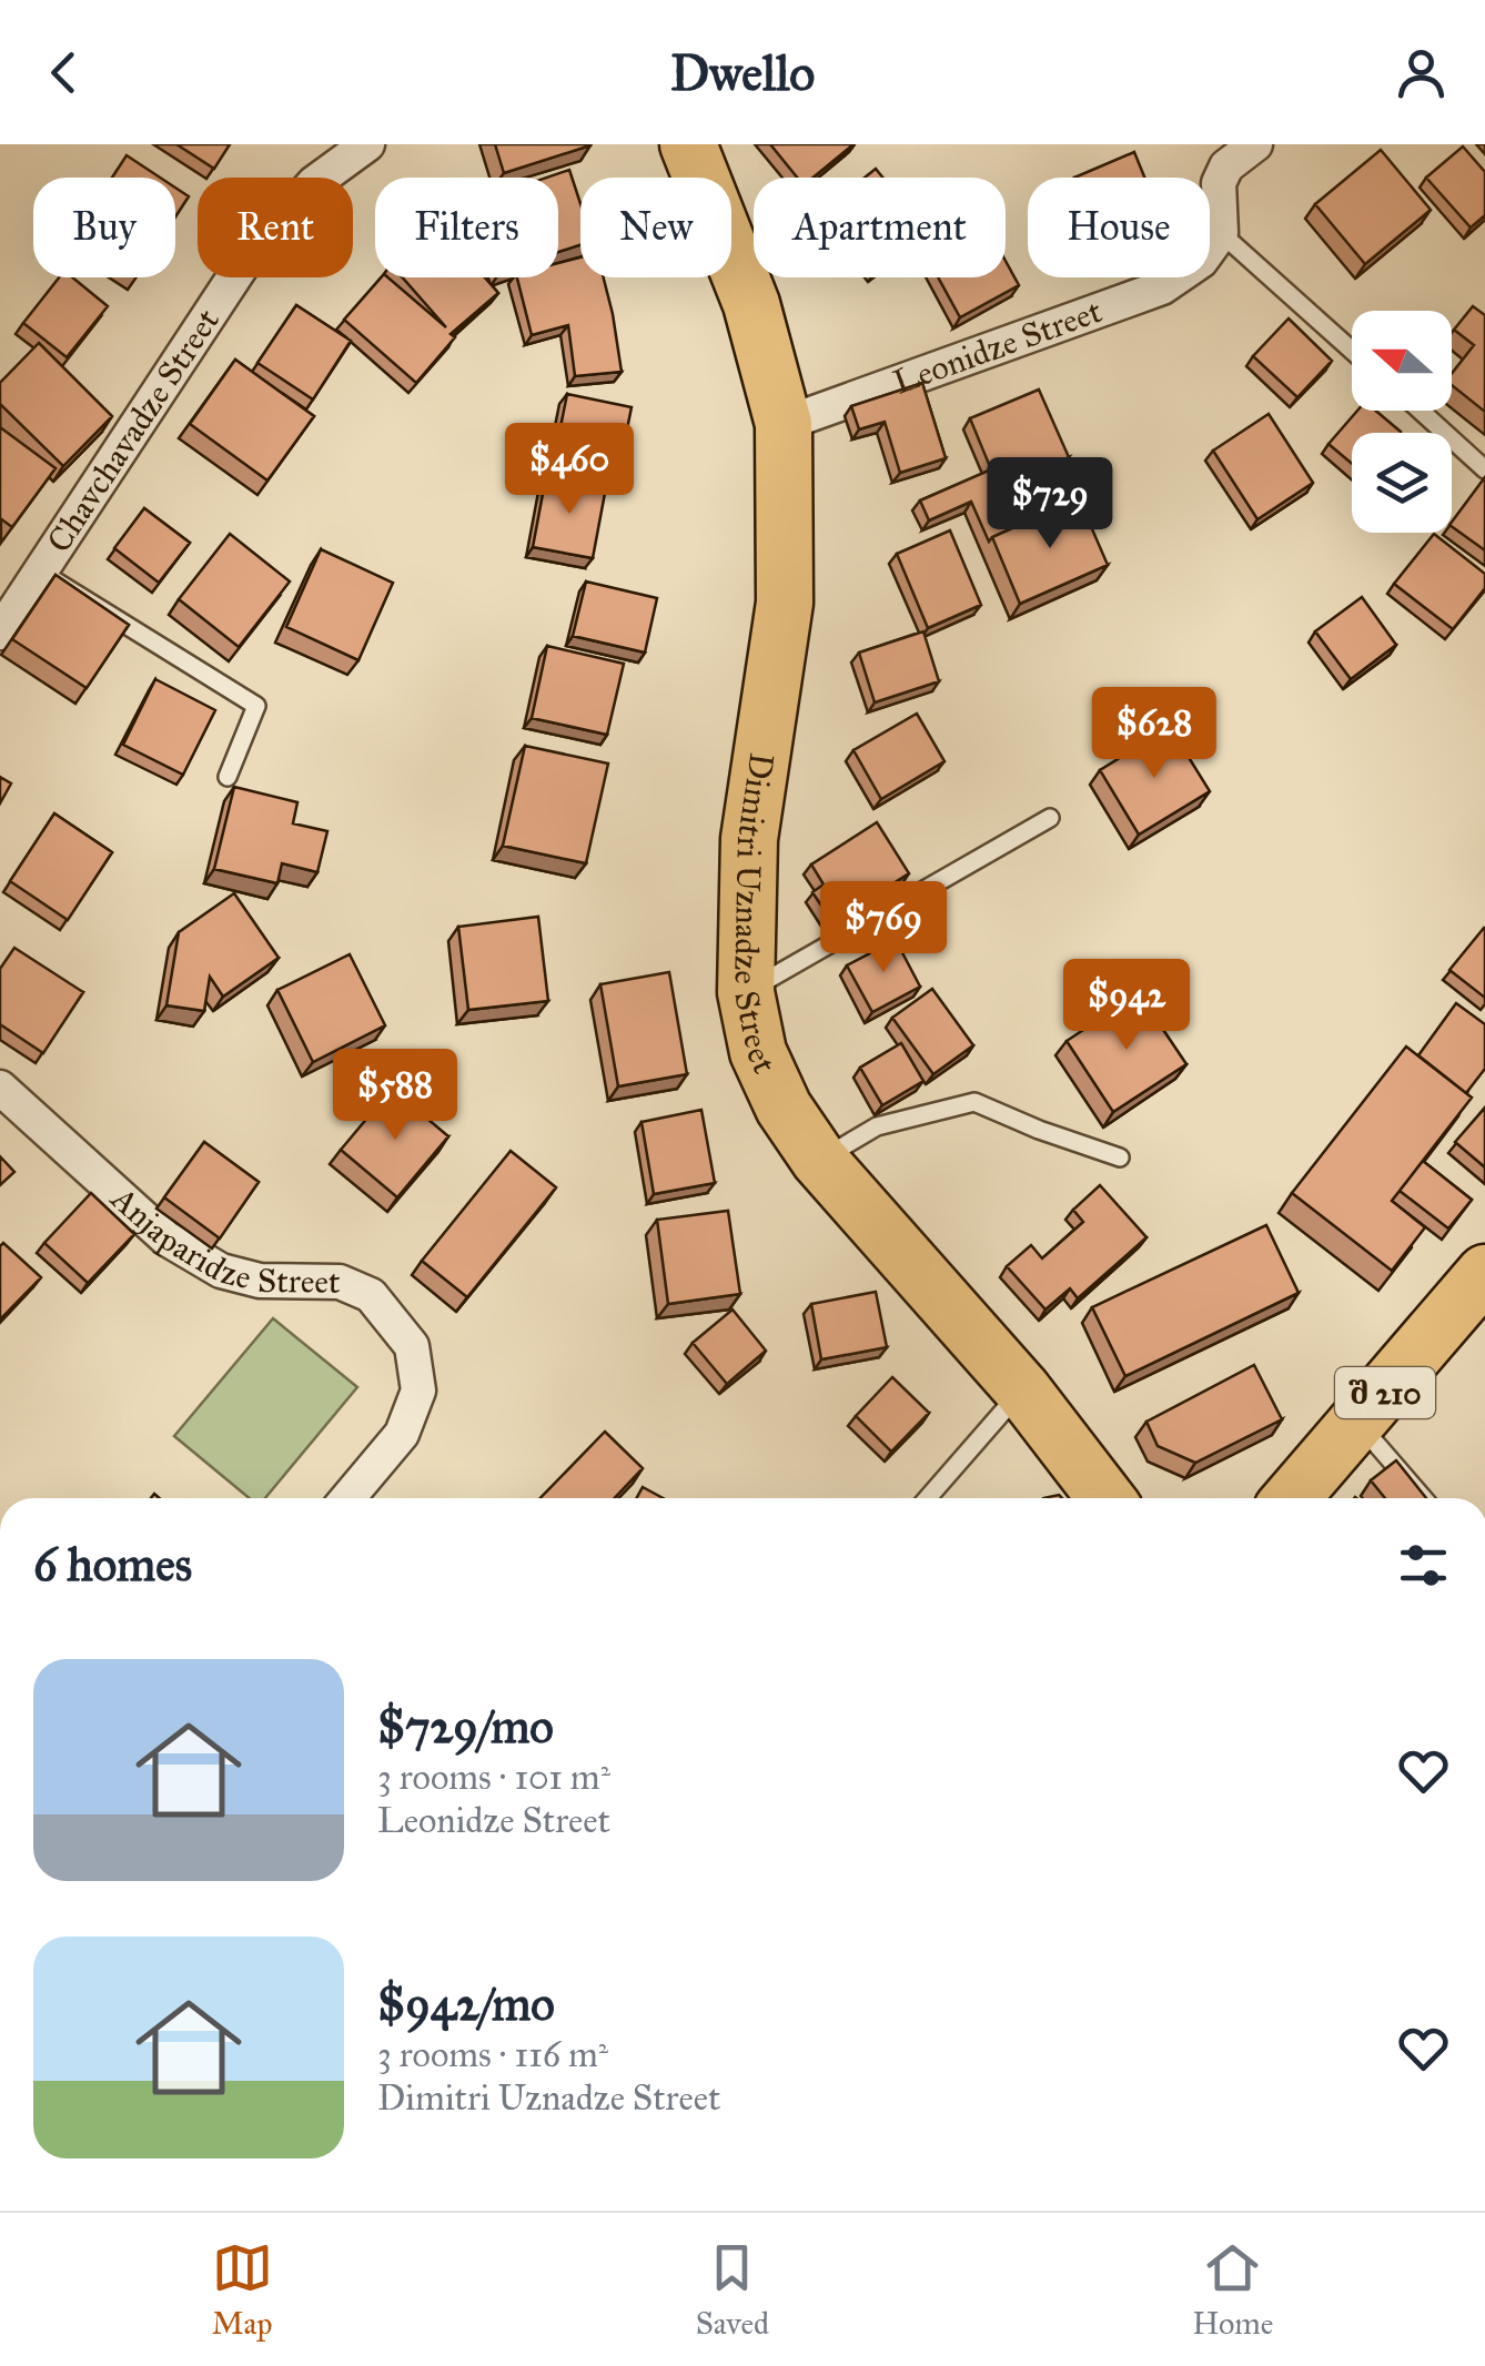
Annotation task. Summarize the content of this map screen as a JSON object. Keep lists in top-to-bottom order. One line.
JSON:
{"streets":{"main road":["Dimitri Uznadze Street","შ 210"],"street":["Leonidze Street","Chavchavadze Street","Anjaparidze Street"]},"crossings":[["Leonidze Street","Dimitri Uznadze Street"]],"north":"left","page":{"header":"Dwello","chip":["Buy","Rent","Filters","New","Apartment","House"],"price":["$460","$729","$628","$769","$942","$588"],"heading":"6 homes","list":[{"name":"$729/mo","note":"3 rooms · 101 m² · Leonidze Street"},{"name":"$942/mo","note":"3 rooms · 116 m² · Dimitri Uznadze Street"}],"tabs":["Map","Saved","Home"]}}
